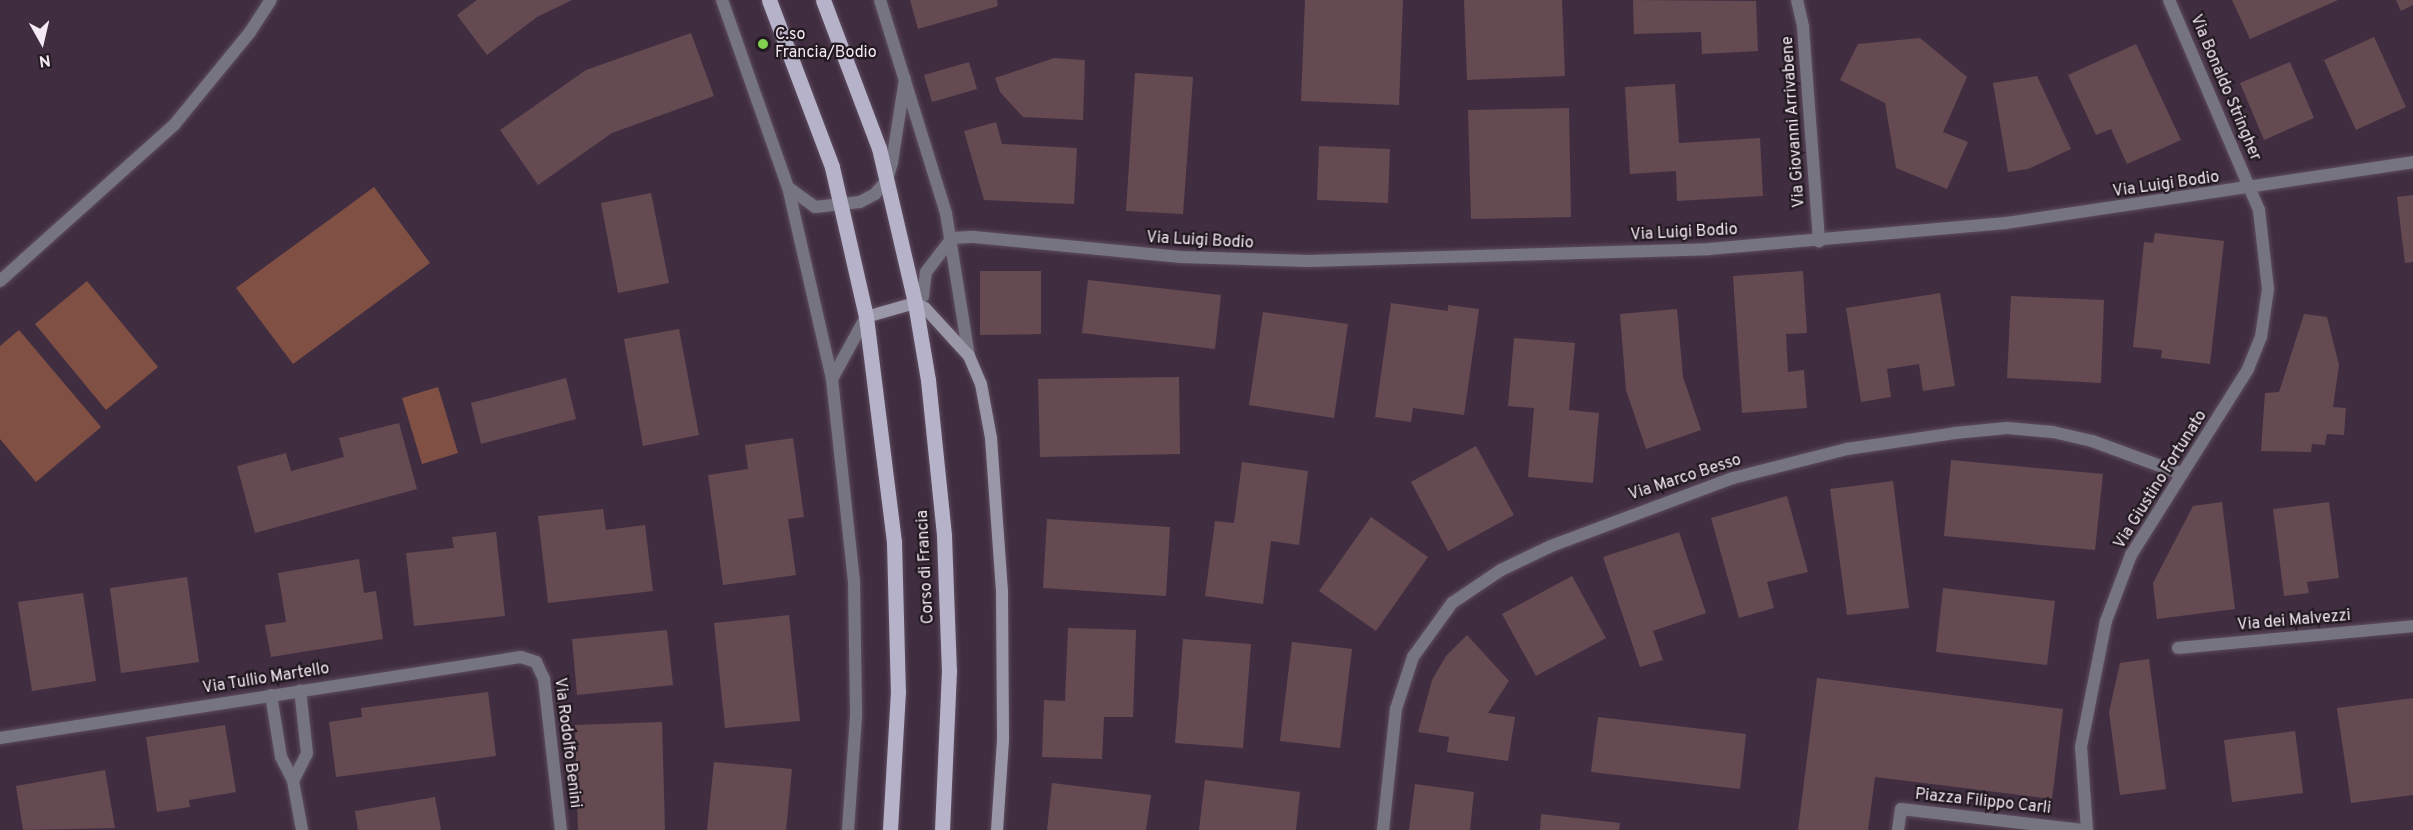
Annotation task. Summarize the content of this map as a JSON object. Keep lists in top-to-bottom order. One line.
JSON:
{"streets":{"main road":["Corso di Francia"],"street":["Via Bonaldo Stringher","Via Giovanni Arrivabene","Via Luigi Bodio","Via Marco Besso","Via Giustino Fortunato","Via dei Malvezzi","Via Tullio Martello","Via Rodolfo Benini","Piazza Filippo Carli"]},"crossings":[["Via Bonaldo Stringher","Via Luigi Bodio"],["Via Bonaldo Stringher","Via Giustino Fortunato"],["Via Giovanni Arrivabene","Via Luigi Bodio"],["Via Luigi Bodio","Via Giustino Fortunato"],["Via Luigi Bodio","Corso di Francia"],["Via Marco Besso","Via Giustino Fortunato"],["Via Giustino Fortunato","Piazza Filippo Carli"],["Via Tullio Martello","Via Rodolfo Benini"]],"places":["C.so Francia/Bodio"],"north":"bottom"}
